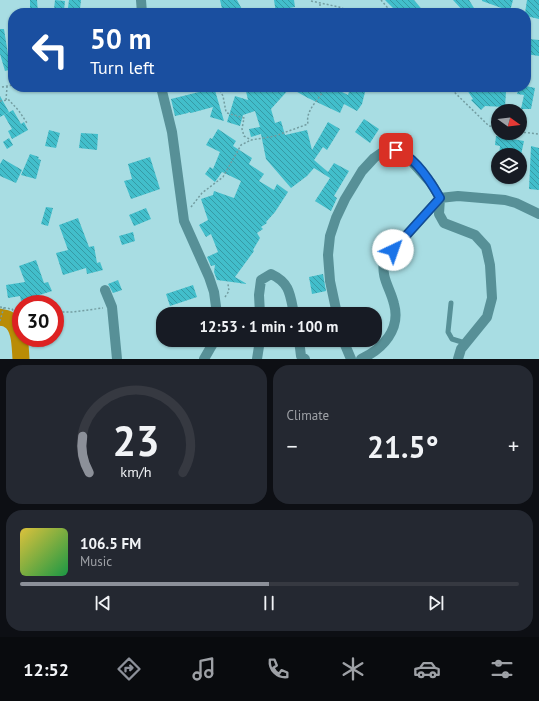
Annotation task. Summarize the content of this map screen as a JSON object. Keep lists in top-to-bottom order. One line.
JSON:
{"north":"right","page":{"turn":["50 m","Turn left"],"limit":"30","trip":"12:53 · 1 min · 100 m","tile":"Climate","heat":["−","21.5°","+"],"song":["106.5 FM","Music"],"tabs":"12:52","gauge":["23","km/h"]}}
